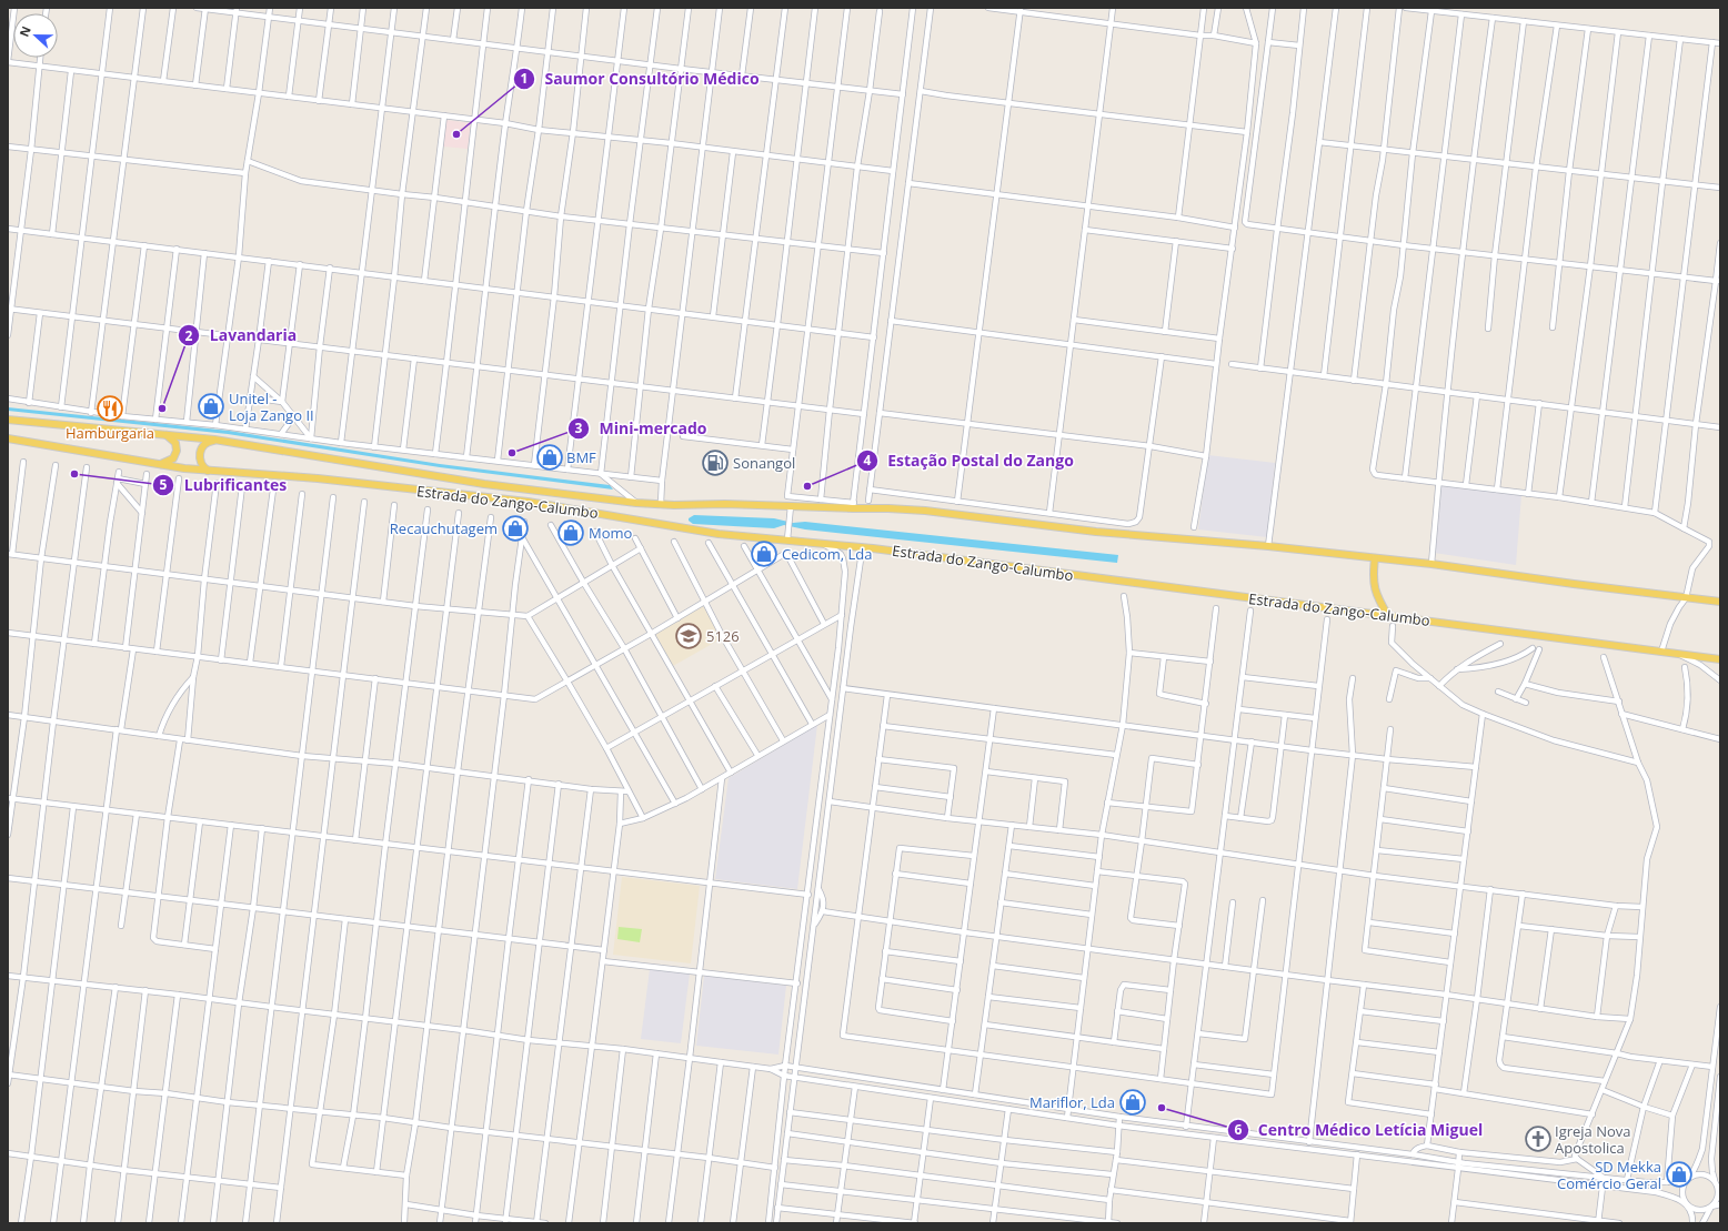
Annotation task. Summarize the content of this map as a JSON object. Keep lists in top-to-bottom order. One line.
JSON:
{"streets":{"main road":["Estrada do Zango-Calumbo"]},"places":{"other":["Saumor Consultório Médico","Lavandaria","Mini-mercado","Lubrificantes","Estação Postal do Zango","Centro Médico Letícia Miguel"],"shop":["Unitel - Loja Zango II","BMF","Recauchutagem","Momo","Cedicom, Lda","Mariflor, Lda","SD Mekka Comércio Geral"],"restaurant":["Hamburgaria"],"fuel station":["Sonangol"],"school or university":["5126"],"church":["Igreja Nova Apostolica"]},"north":"left"}
